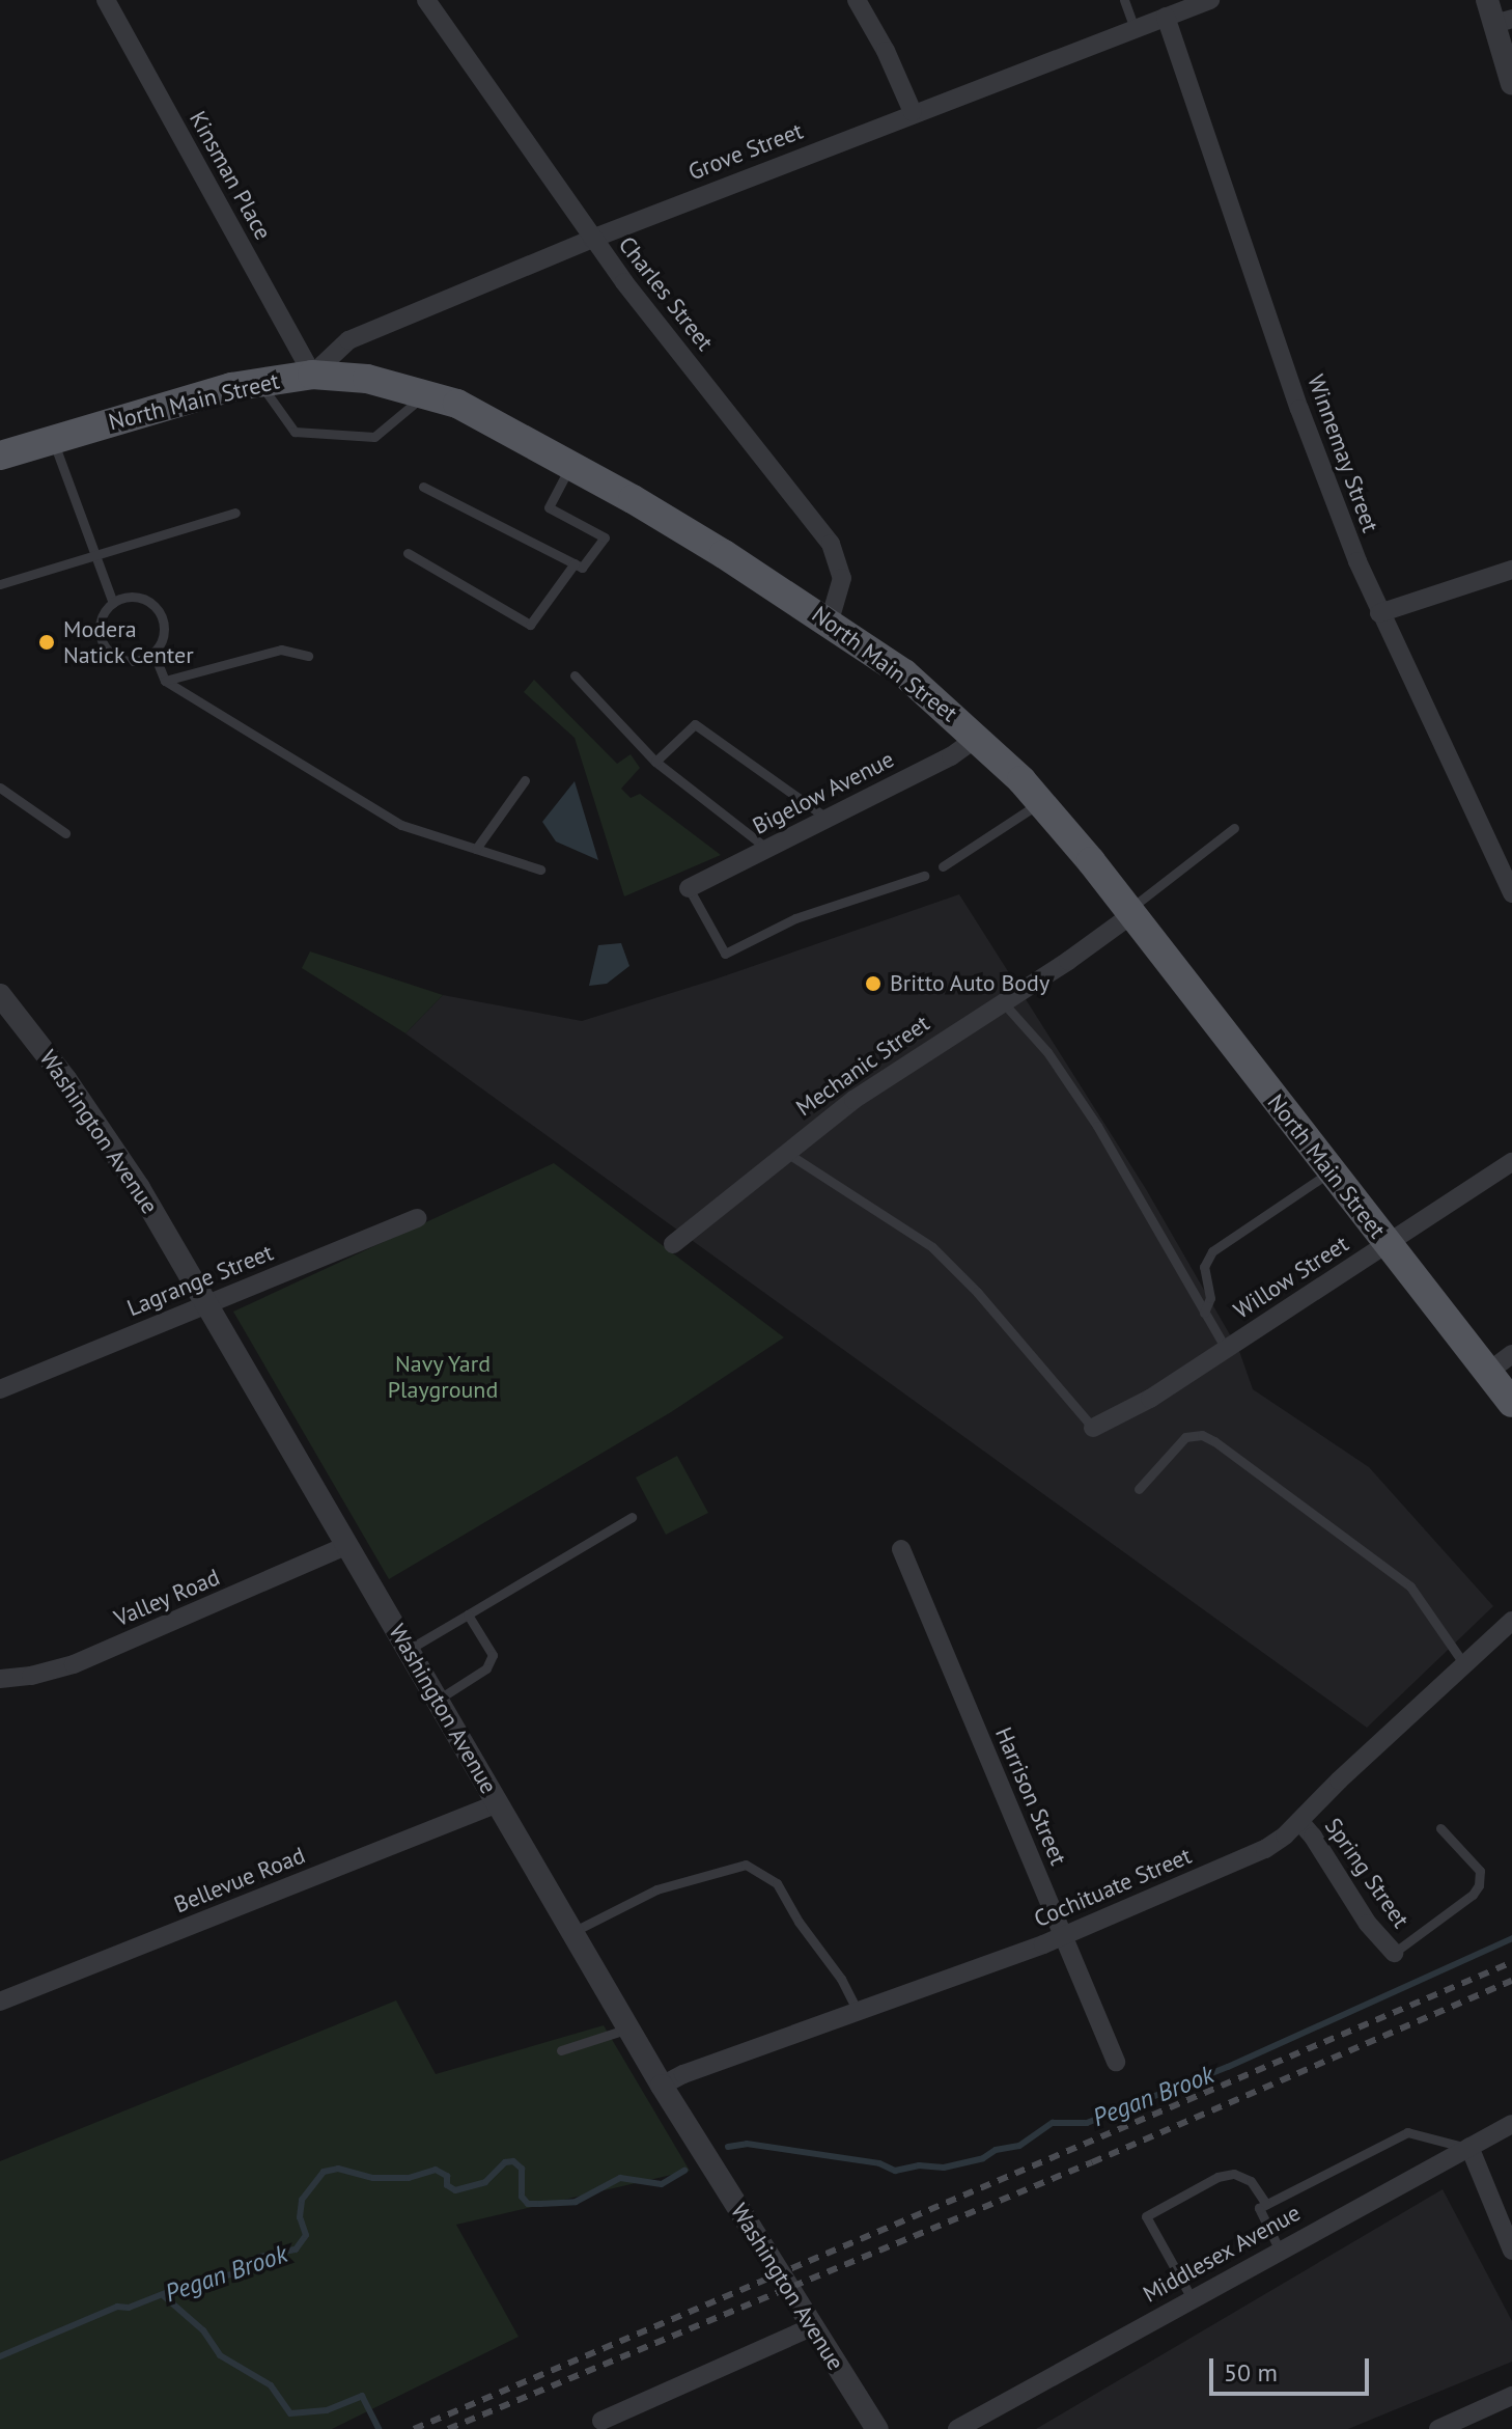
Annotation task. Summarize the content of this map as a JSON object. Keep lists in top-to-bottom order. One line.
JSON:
{"streets":{"main road":["North Main Street"],"street":["Grove Street","Kinsman Place","Charles Street","Winnemay Street","Bigelow Avenue","Mechanic Street","Washington Avenue","Willow Street","Lagrange Street","Valley Road","Harrison Street","Spring Street","Bellevue Road","Cochituate Street","Middlesex Avenue"]},"crossings":[["Grove Street","Kinsman Place"],["Grove Street","Charles Street"],["Grove Street","North Main Street"],["Grove Street","Winnemay Street"],["Kinsman Place","North Main Street"],["Charles Street","North Main Street"],["North Main Street","Bigelow Avenue"],["North Main Street","Mechanic Street"],["North Main Street","Willow Street"],["Washington Avenue","Lagrange Street"],["Washington Avenue","Valley Road"],["Washington Avenue","Bellevue Road"],["Washington Avenue","Cochituate Street"],["Harrison Street","Cochituate Street"],["Spring Street","Cochituate Street"]],"water":["Pegan Brook"],"parks":["Navy Yard Playground"],"places":["Modera Natick Center","Britto Auto Body"],"scale_bar":"50 m"}
